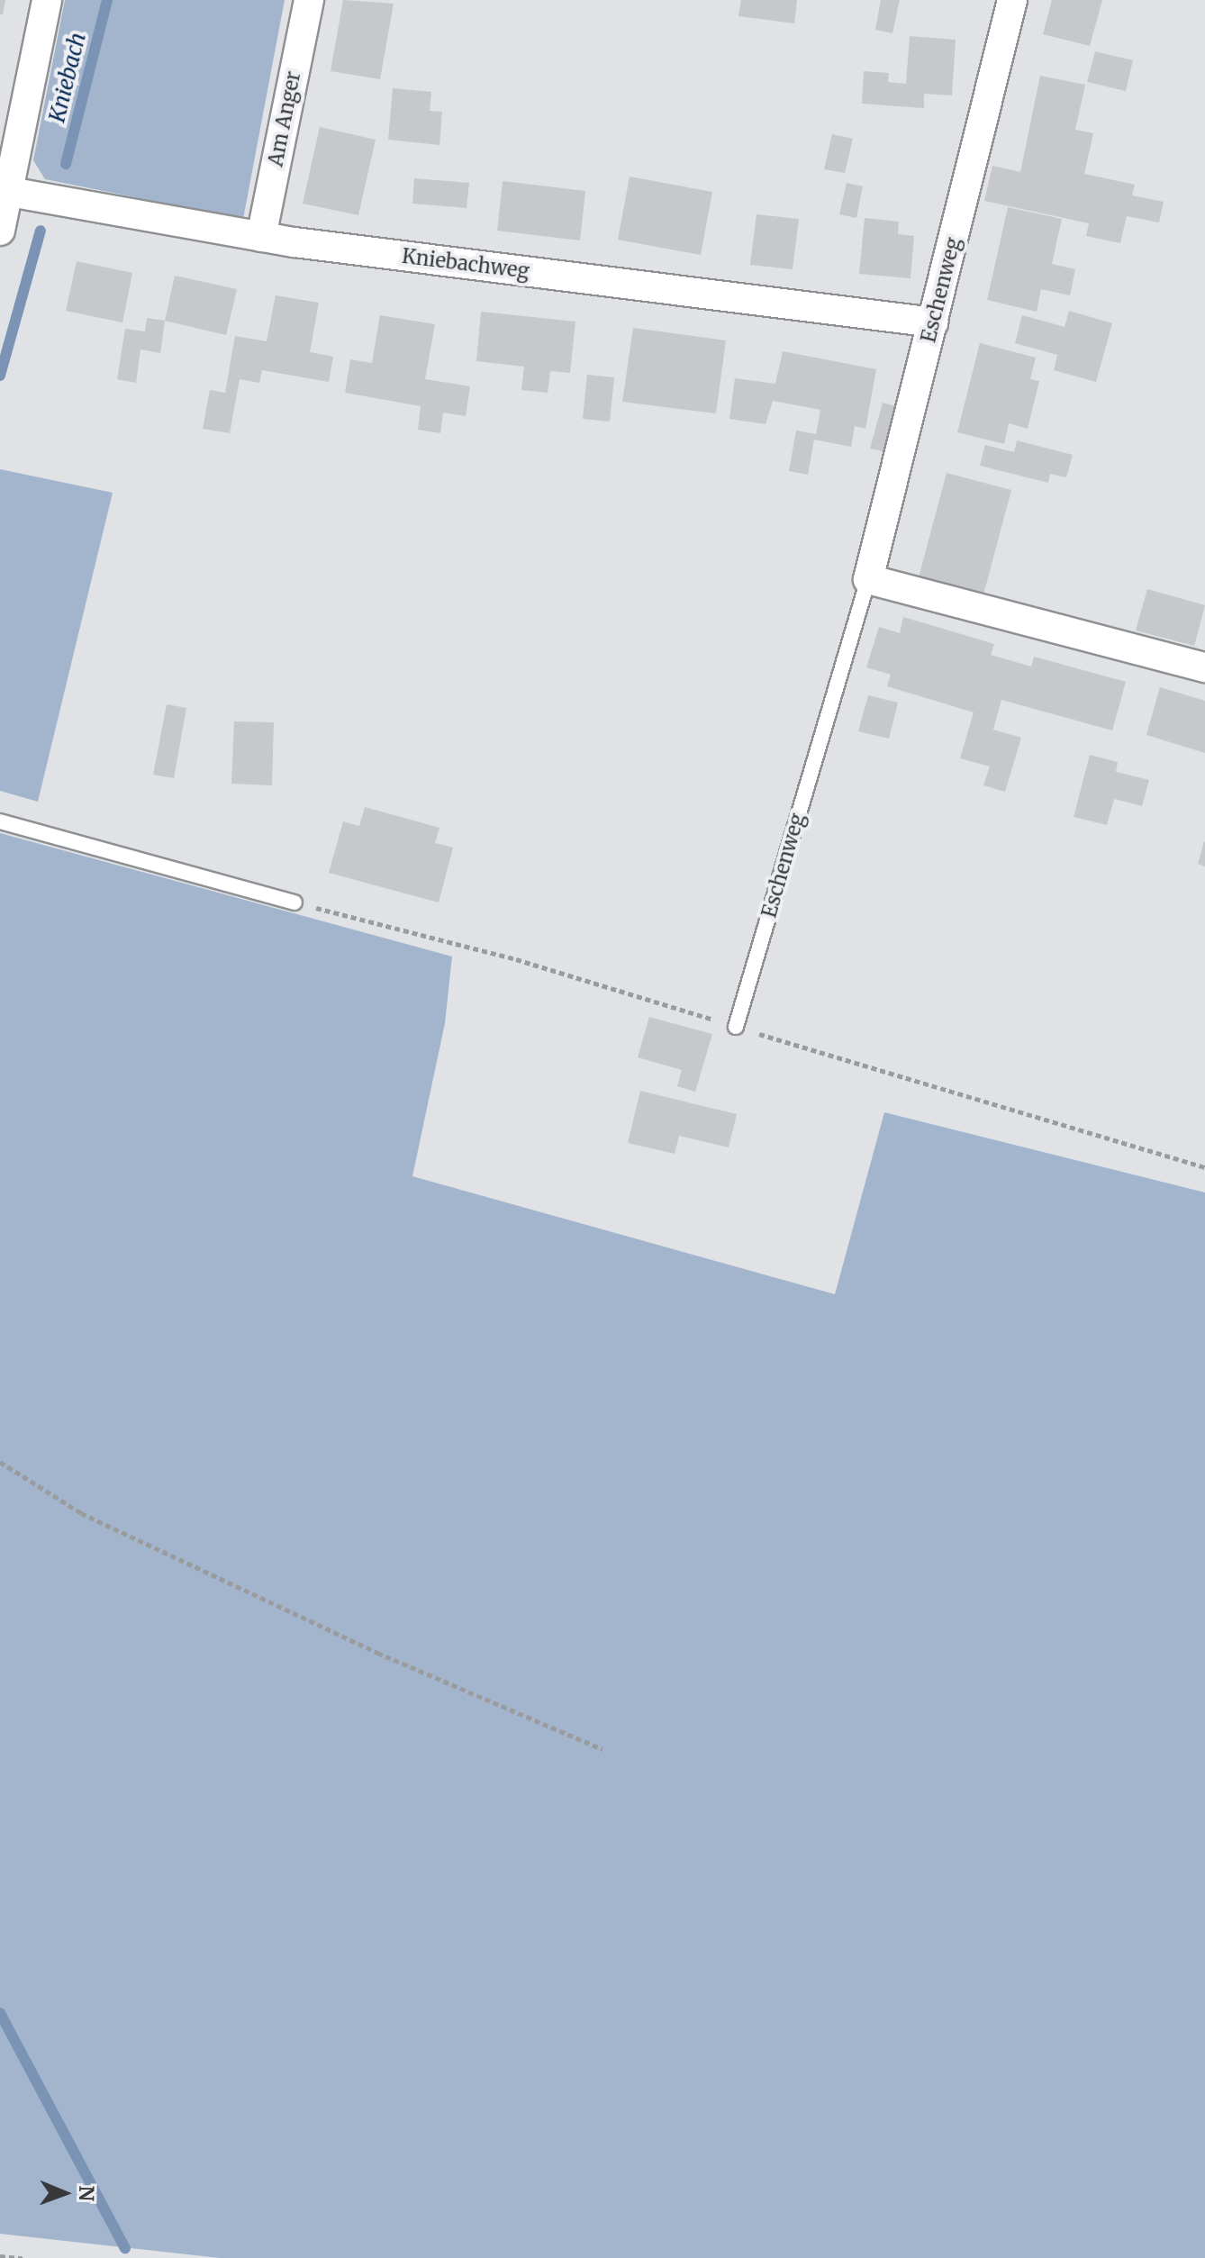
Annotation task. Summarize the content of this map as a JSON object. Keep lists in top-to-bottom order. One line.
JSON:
{"streets":{"street":["Am Anger","Kniebachweg","Eschenweg"]},"crossings":[["Am Anger","Kniebachweg"],["Kniebachweg","Eschenweg"]],"water":["Kniebach"],"north":"right"}
